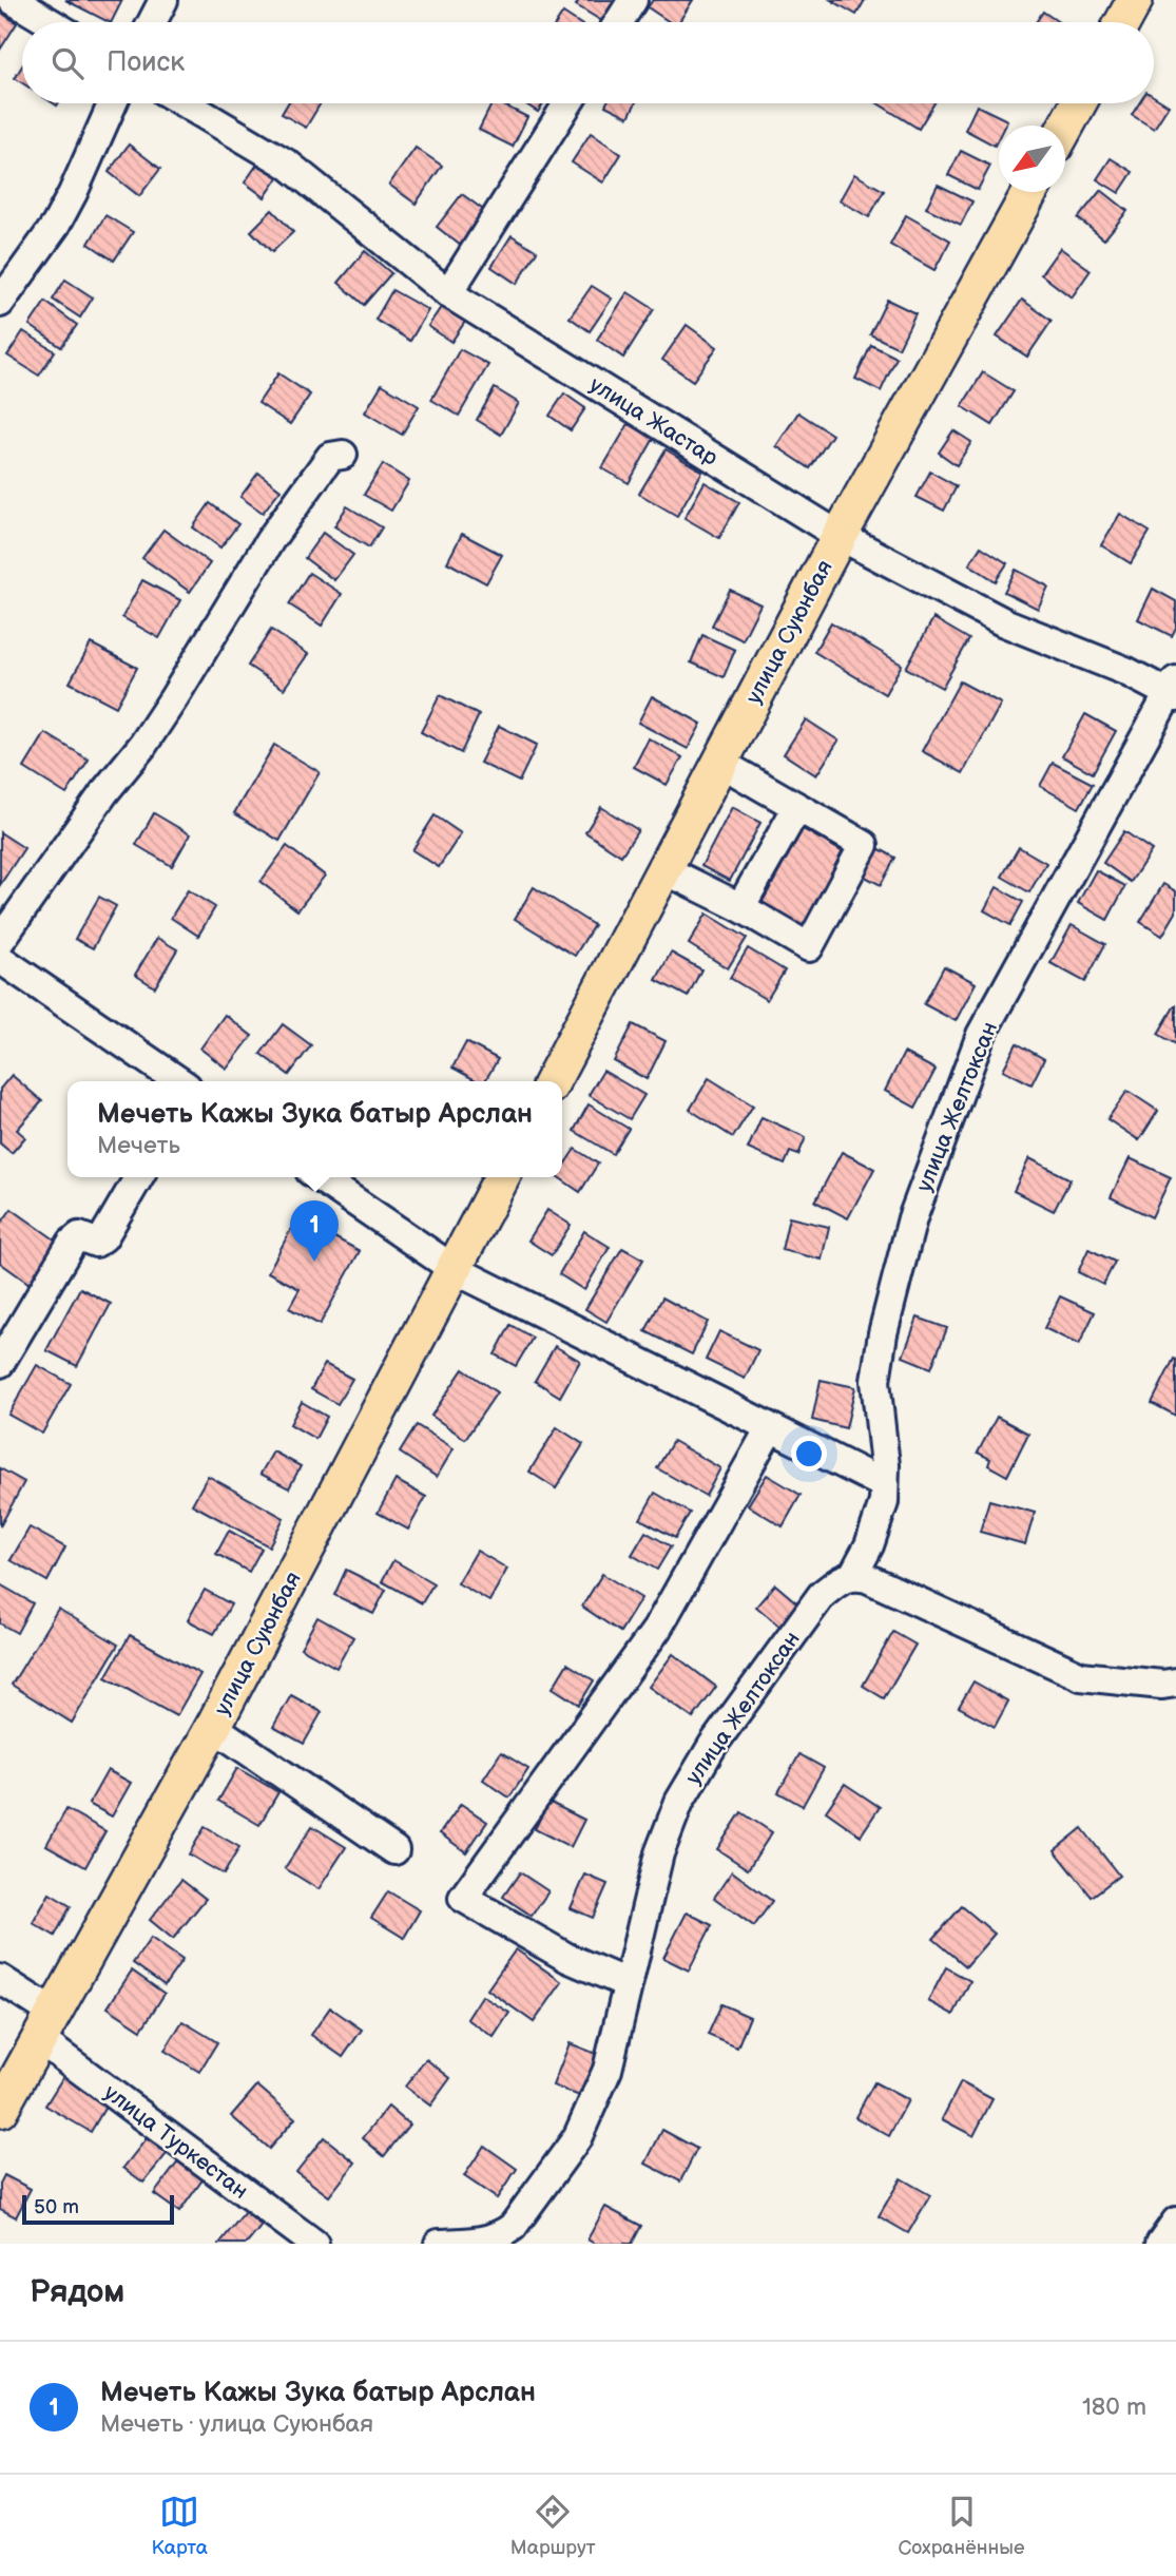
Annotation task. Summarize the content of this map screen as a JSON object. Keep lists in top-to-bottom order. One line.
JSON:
{"streets":{"main road":["улица Суюнбая"],"street":["улица Жастар","улица Желтоксан","улица Туркестан"]},"crossings":[["улица Жастар","улица Суюнбая"],["улица Жастар","улица Желтоксан"],["улица Суюнбая","улица Туркестан"]],"scale_bar":"50 m","north":"bottom left","page":{"search":"Поиск","popup":["Мечеть Кажы Зука батыр Арслан","Мечеть"],"pins":"1","scale":"50 m","heading":"Рядом","list":[{"mark":"1","name":"Мечеть Кажы Зука батыр Арслан","note":"Мечеть · улица Суюнбая","value":"180 m"}],"nav":["Карта","Маршрут","Сохранённые"]}}
